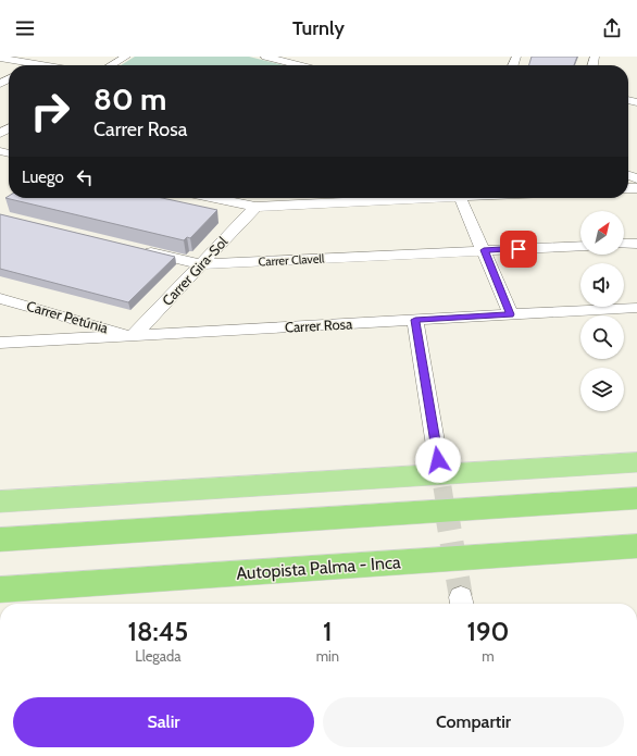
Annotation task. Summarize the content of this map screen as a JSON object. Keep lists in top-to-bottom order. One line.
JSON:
{"streets":{"highway":["Autopista Palma - Inca"],"street":["Carrer Clavell","Carrer Gira-Sol","Carrer Petúnia","Carrer Rosa"]},"crossings":[["Carrer Clavell","Carrer Gira-Sol"],["Carrer Gira-Sol","Carrer Petúnia"],["Carrer Gira-Sol","Carrer Rosa"],["Carrer Petúnia","Carrer Rosa"]],"north":"top right","page":{"header":"Turnly","turn":["80 m","Carrer Rosa"],"then":"Luego","eta":["18:45","Llegada","1","min","190","m"],"buttons":["Salir","Compartir"]}}
